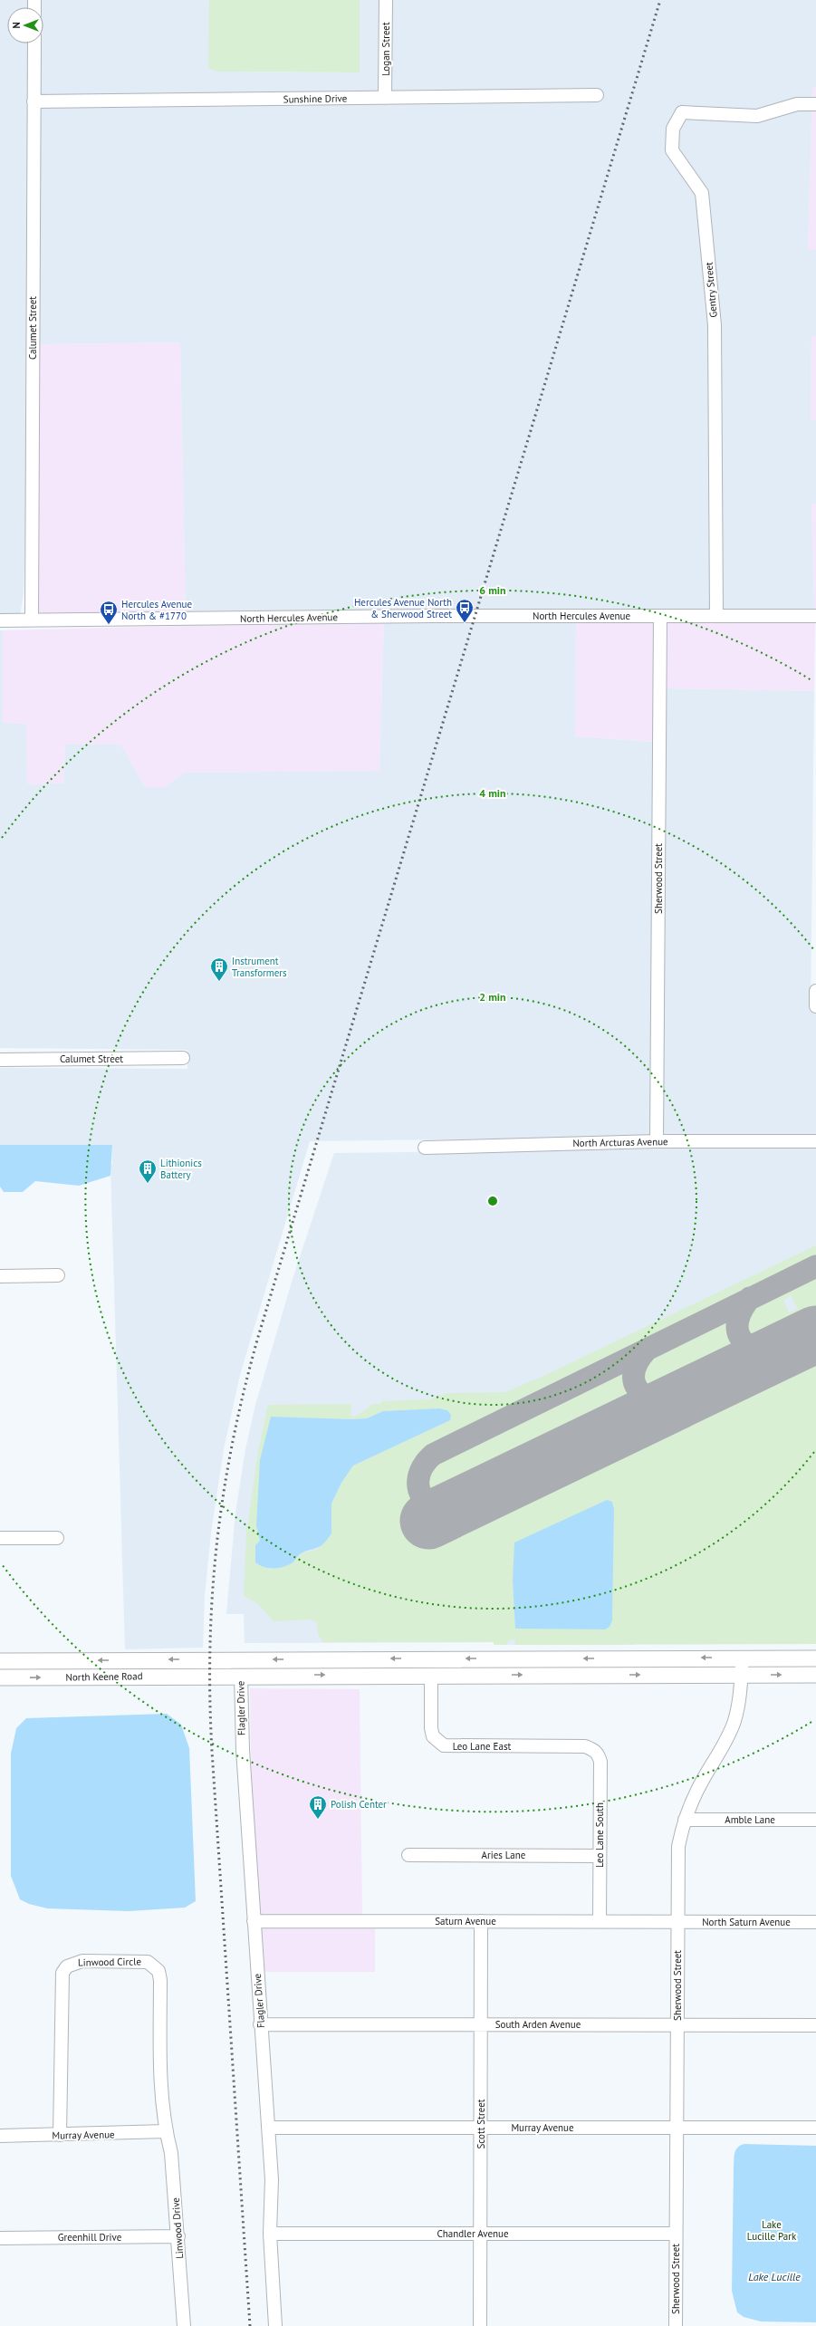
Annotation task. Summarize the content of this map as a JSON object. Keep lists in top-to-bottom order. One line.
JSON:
{"streets":{"main road":["North Keene Road"],"street":["Logan Street","Sunshine Drive","Gentry Street","Calumet Street","North Hercules Avenue","Sherwood Street","North Arcturas Avenue","Flagler Drive","Leo Lane East","Amble Lane","Leo Lane South","Aries Lane","Saturn Avenue","North Saturn Avenue","Linwood Circle","South Arden Avenue","Scott Street","Murray Avenue","Linwood Drive","Chandler Avenue","Greenhill Drive"]},"crossings":[["Logan Street","Sunshine Drive"],["Sunshine Drive","Calumet Street"],["Gentry Street","North Hercules Avenue"],["Calumet Street","North Hercules Avenue"],["North Hercules Avenue","Sherwood Street"],["Sherwood Street","North Arcturas Avenue"],["Sherwood Street","North Keene Road"],["Sherwood Street","Amble Lane"],["Sherwood Street","Saturn Avenue"],["Sherwood Street","North Saturn Avenue"],["Sherwood Street","South Arden Avenue"],["Sherwood Street","Murray Avenue"],["Sherwood Street","Chandler Avenue"],["North Keene Road","Flagler Drive"],["North Keene Road","Leo Lane East"],["Flagler Drive","Saturn Avenue"],["Flagler Drive","South Arden Avenue"],["Flagler Drive","Murray Avenue"],["Flagler Drive","Chandler Avenue"],["Leo Lane East","Leo Lane South"],["Leo Lane South","Aries Lane"],["Leo Lane South","Saturn Avenue"],["Saturn Avenue","North Saturn Avenue"],["Saturn Avenue","Scott Street"],["Linwood Circle","Murray Avenue"],["Linwood Circle","Linwood Drive"],["South Arden Avenue","Scott Street"],["Scott Street","Murray Avenue"],["Scott Street","Chandler Avenue"],["Murray Avenue","Linwood Drive"],["Linwood Drive","Greenhill Drive"]],"water":["Lake Lucille"],"parks":["Lake Lucille Park"],"places":{"bus stop":["Hercules Avenue North & Sherwood Street","Hercules Avenue North & #1770"],"building":["Instrument Transformers","Lithionics Battery","Polish Center"]},"north":"left","rings":["6 min","4 min","2 min"]}
